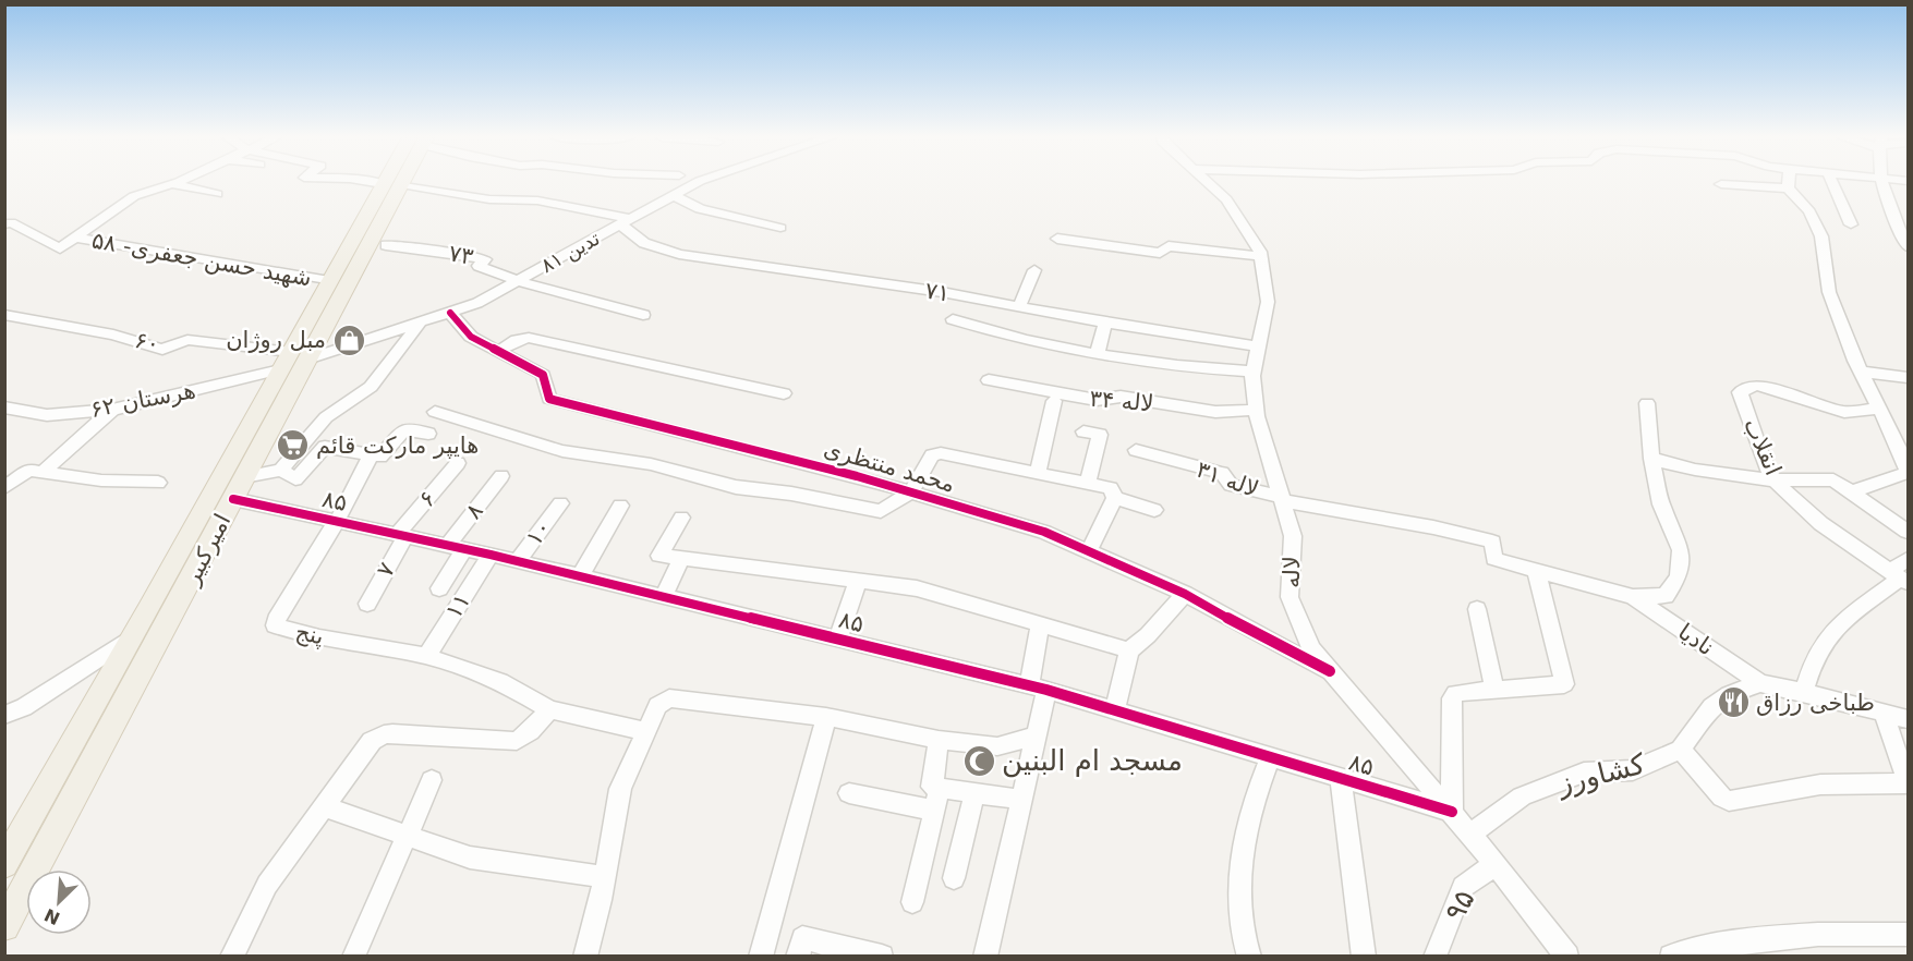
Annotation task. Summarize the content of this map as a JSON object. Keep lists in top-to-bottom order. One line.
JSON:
{"streets":{"main road":["امیرکبیر"],"street":["تدین ۸۱","۷۳","شهید حسن جعفری- ۵۸","۷۱","۶۰","هرستان ۶۲","لاله ۳۴","انقلاب","محمد منتظری","لاله ۳۱","۶","۸۵","۸","۱۰","۷","لاله","۱۱","پنج","نادیا","کشاورز","۹۵"]},"crossings":[["تدین ۸۱","۷۳"],["تدین ۸۱","۷۱"],["تدین ۸۱","۶۰"],["تدین ۸۱","هرستان ۶۲"],["تدین ۸۱","محمد منتظری"],["تدین ۸۱","امیرکبیر"],["شهید حسن جعفری- ۵۸","امیرکبیر"],["۷۱","امیرکبیر"],["۷۱","لاله"],["۶۰","هرستان ۶۲"],["۶۰","امیرکبیر"],["هرستان ۶۲","امیرکبیر"],["لاله ۳۴","لاله"],["محمد منتظری","لاله"],["لاله ۳۱","لاله"],["۶","۸۵"],["۶","۷"],["۸۵","۸"],["۸۵","۱۰"],["۸۵","امیرکبیر"],["۸۵","۷"],["۸۵","لاله"],["۸۵","۱۱"],["۸۵","پنج"],["لاله","کشاورز"],["لاله","۹۵"],["۱۱","پنج"]],"places":{"shop":["مبل روژان"],"supermarket":["هایپر مارکت قائم"],"restaurant":["طباخی رزاق"],"mosque":["مسجد ام البنین"]},"north":"bottom left"}
